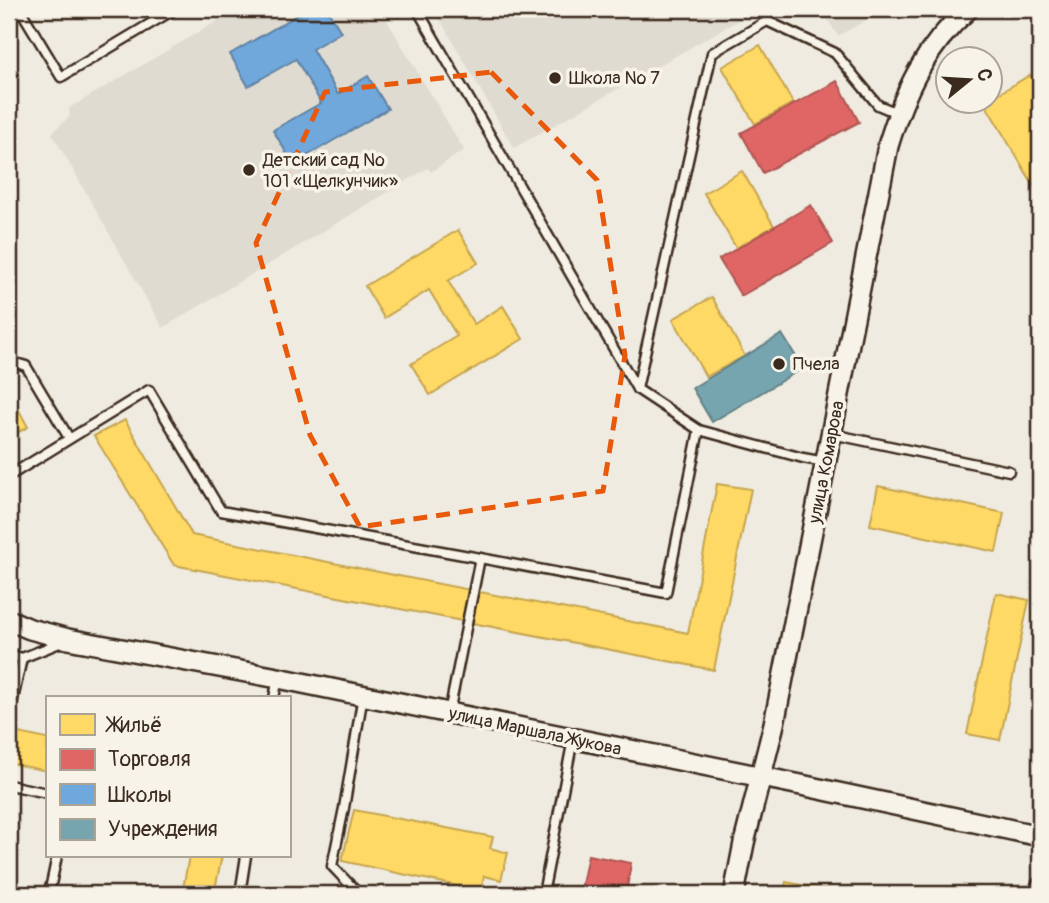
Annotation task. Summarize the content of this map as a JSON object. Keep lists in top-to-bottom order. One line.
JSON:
{"streets":{"street":["улица Комарова","улица Маршала Жукова"]},"crossings":[["улица Комарова","улица Маршала Жукова"]],"places":["Школа № 7","Детский сад № 101 «Щелкунчик»","Пчела"],"legend":["Жильё","Торговля","Школы","Учреждения"],"north":"right"}
